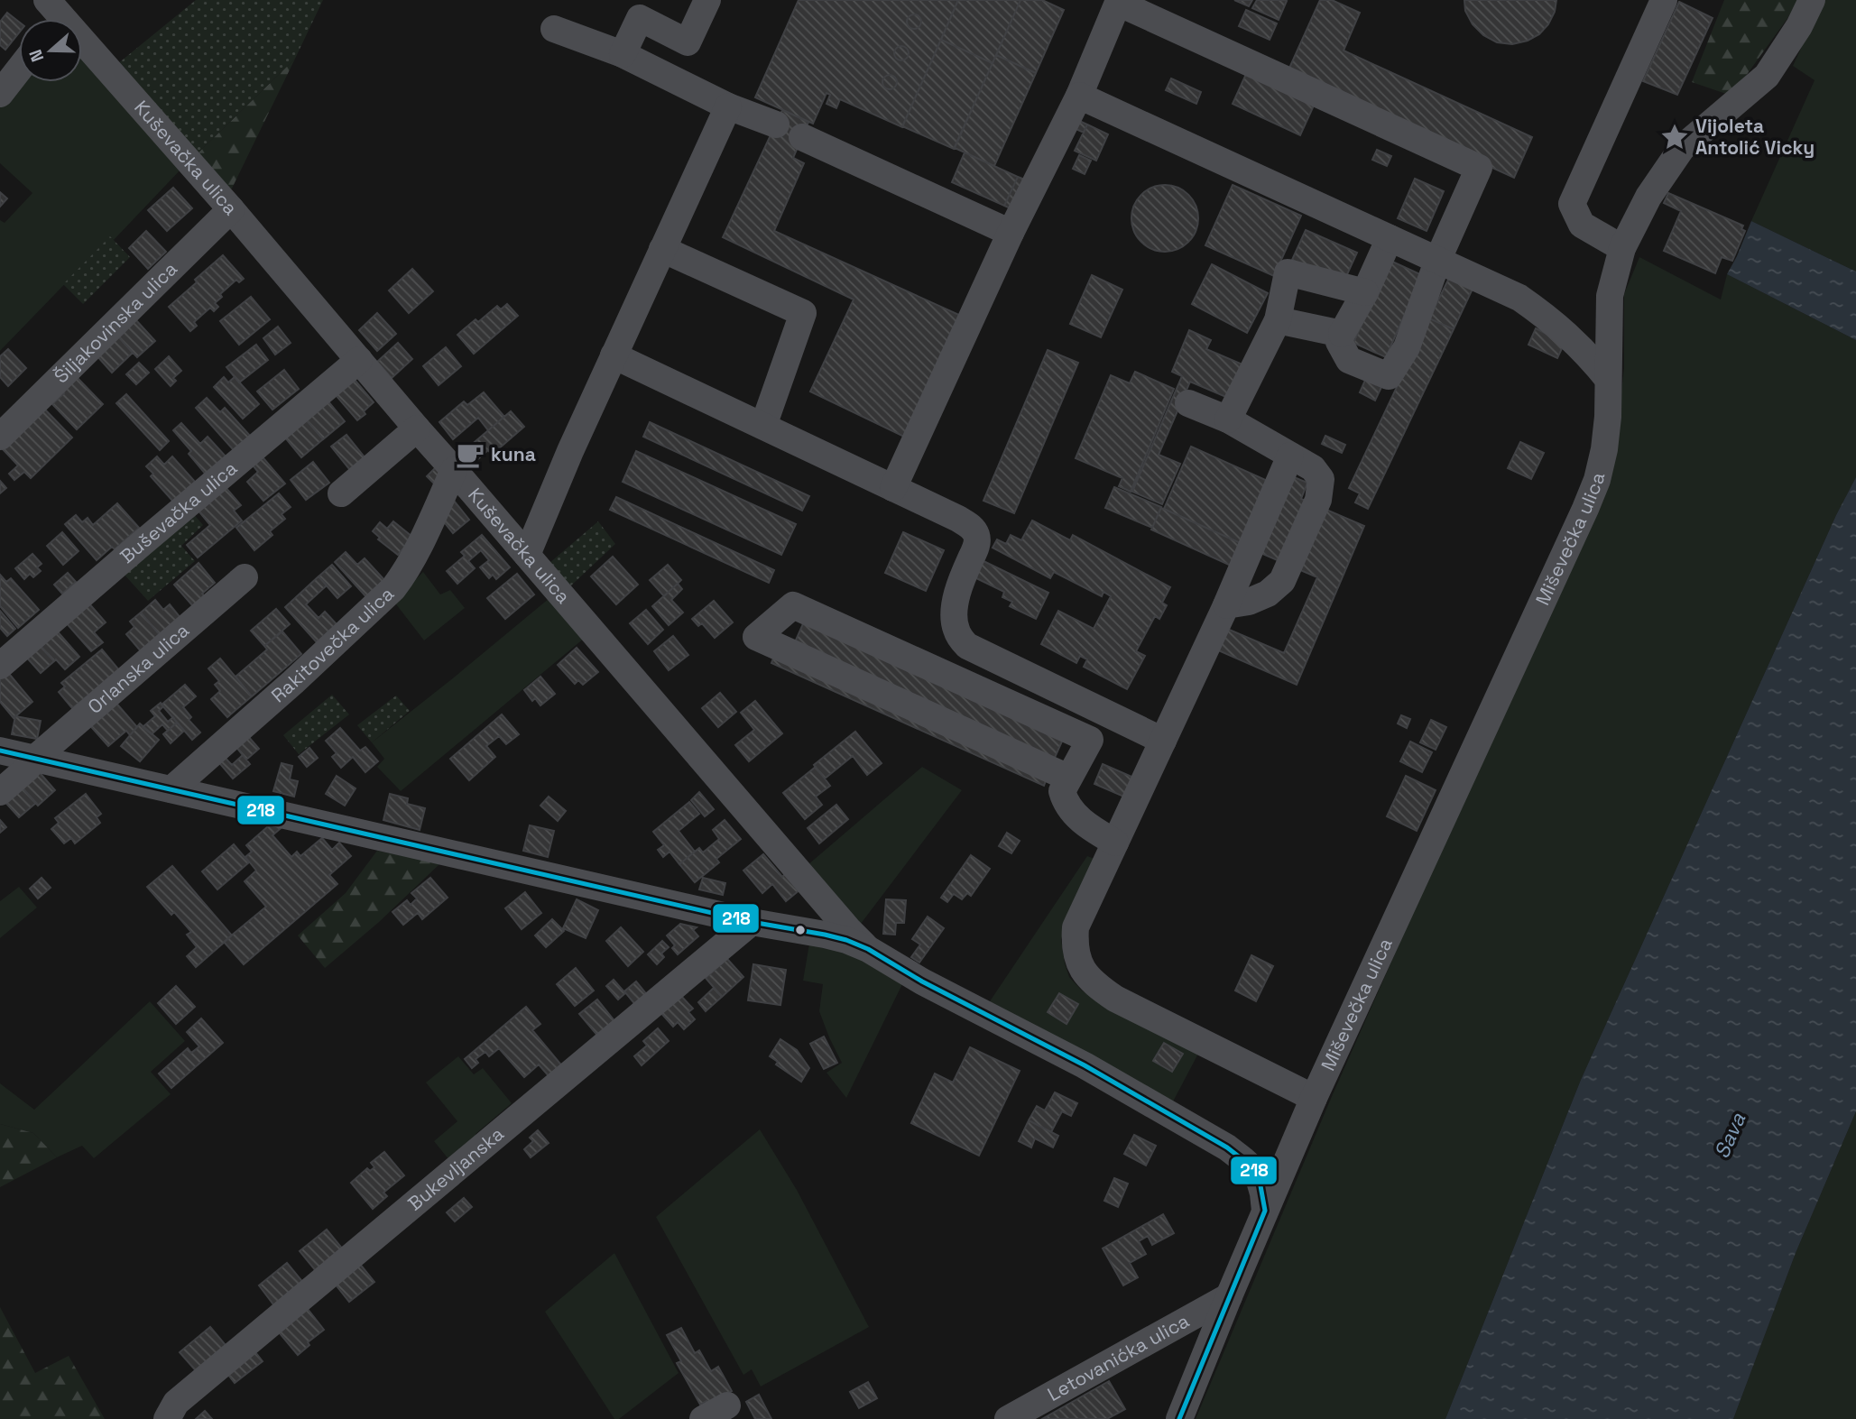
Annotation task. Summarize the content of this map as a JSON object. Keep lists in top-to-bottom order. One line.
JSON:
{"streets":{"street":["Kuševačka ulica","Šiljakovinska ulica","Buševačka ulica","Miševečka ulica","Rakitovečka ulica","Orlanska ulica","Bukevljanska","Letovanićka ulica"]},"crossings":[["Kuševačka ulica","Šiljakovinska ulica"],["Kuševačka ulica","Buševačka ulica"],["Kuševačka ulica","Rakitovečka ulica"],["Miševečka ulica","Letovanićka ulica"]],"water":["Sava"],"places":{"place":["Vijoleta Antolić Vicky"],"cafe":["kuna"]},"lines":["transit line 218"],"north":"left"}
